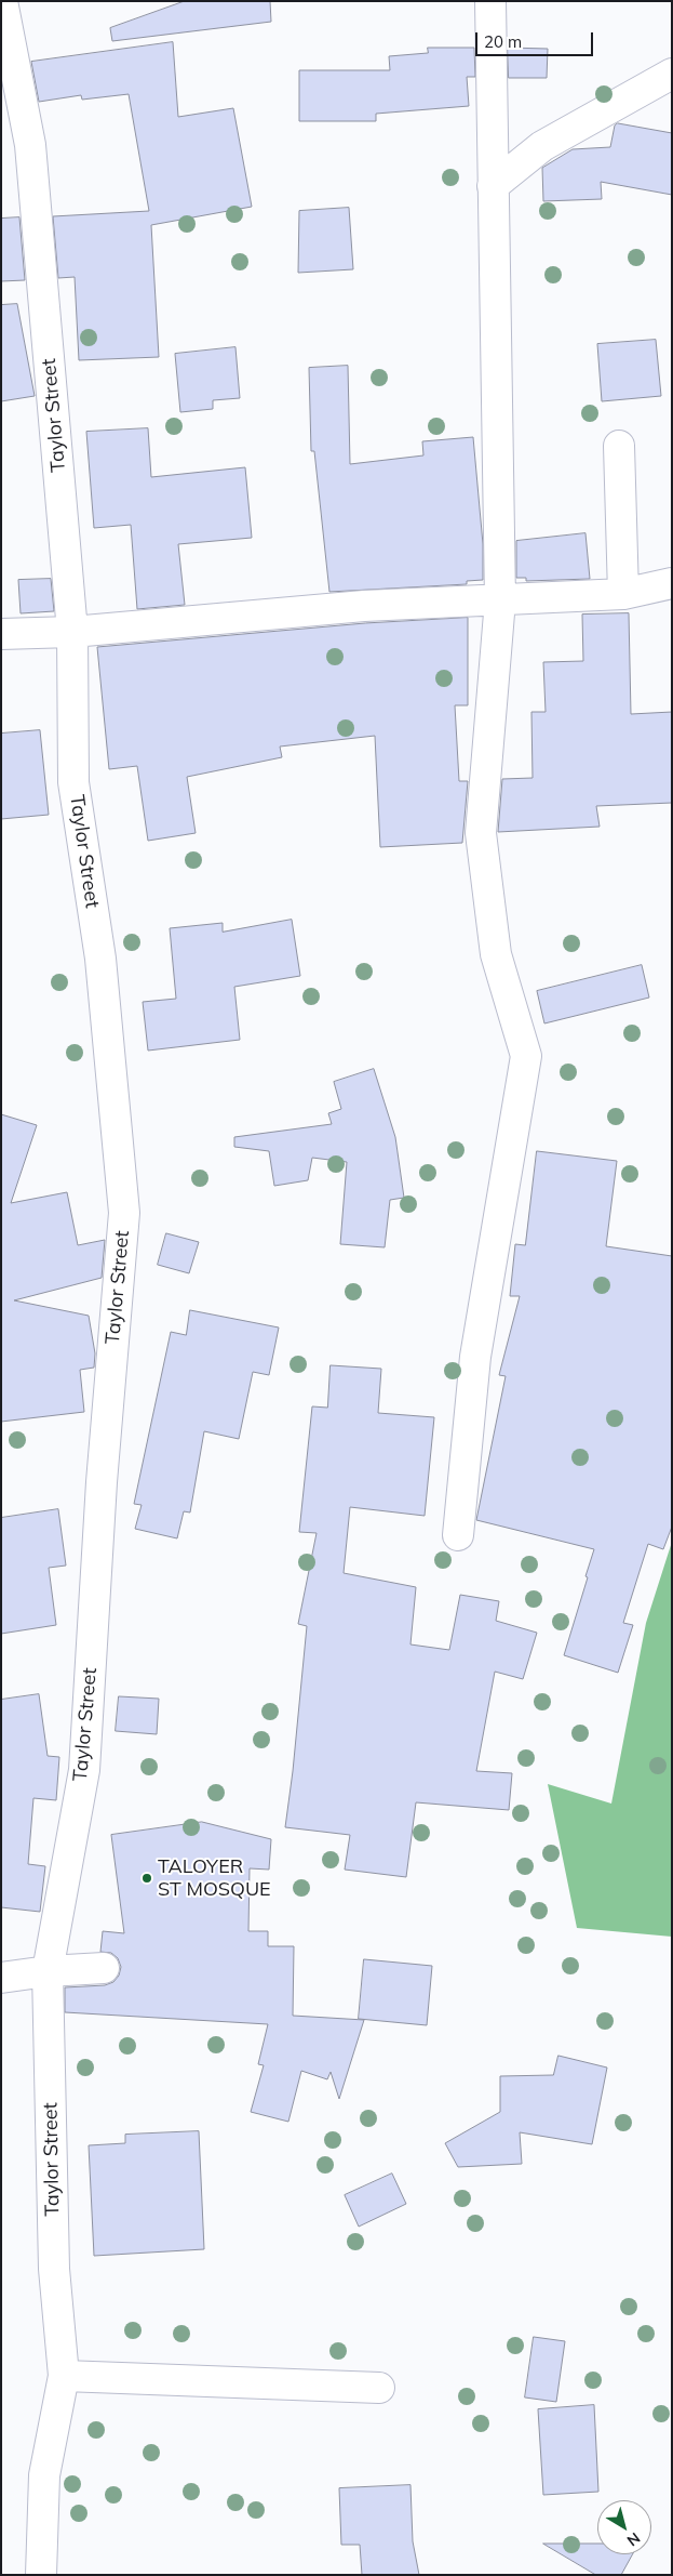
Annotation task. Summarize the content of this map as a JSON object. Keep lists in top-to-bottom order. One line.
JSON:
{"streets":{"street":["Taylor Street"]},"places":["TALOYER ST MOSQUE"],"scale_bar":"20 m","north":"bottom right"}
